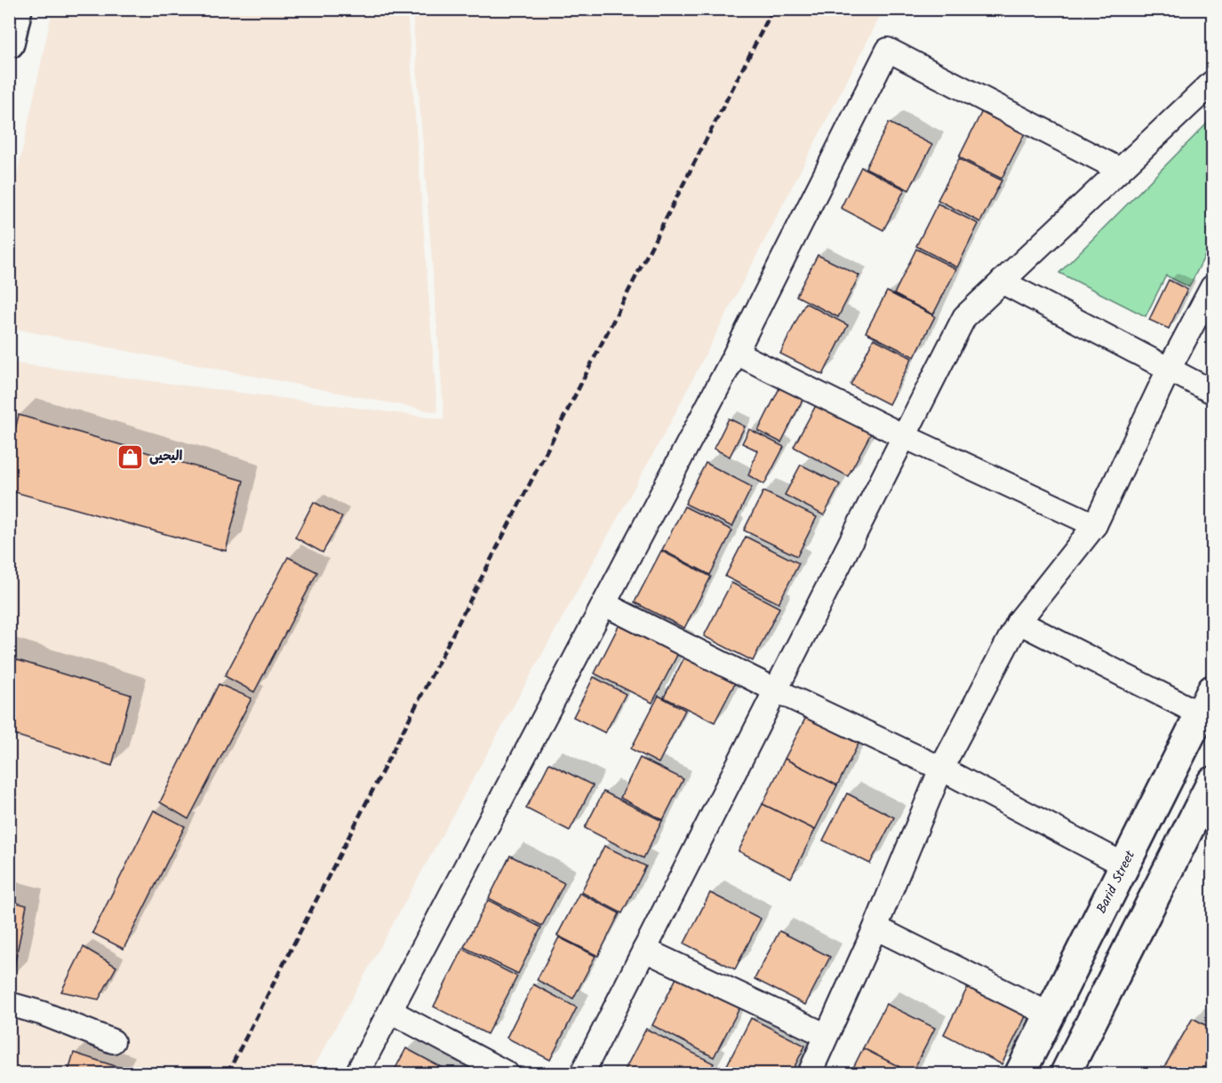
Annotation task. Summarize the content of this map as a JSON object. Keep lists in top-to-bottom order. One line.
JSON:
{"streets":{"main road":["Barid Street"]},"places":{"shop":["اليحيى"]}}
